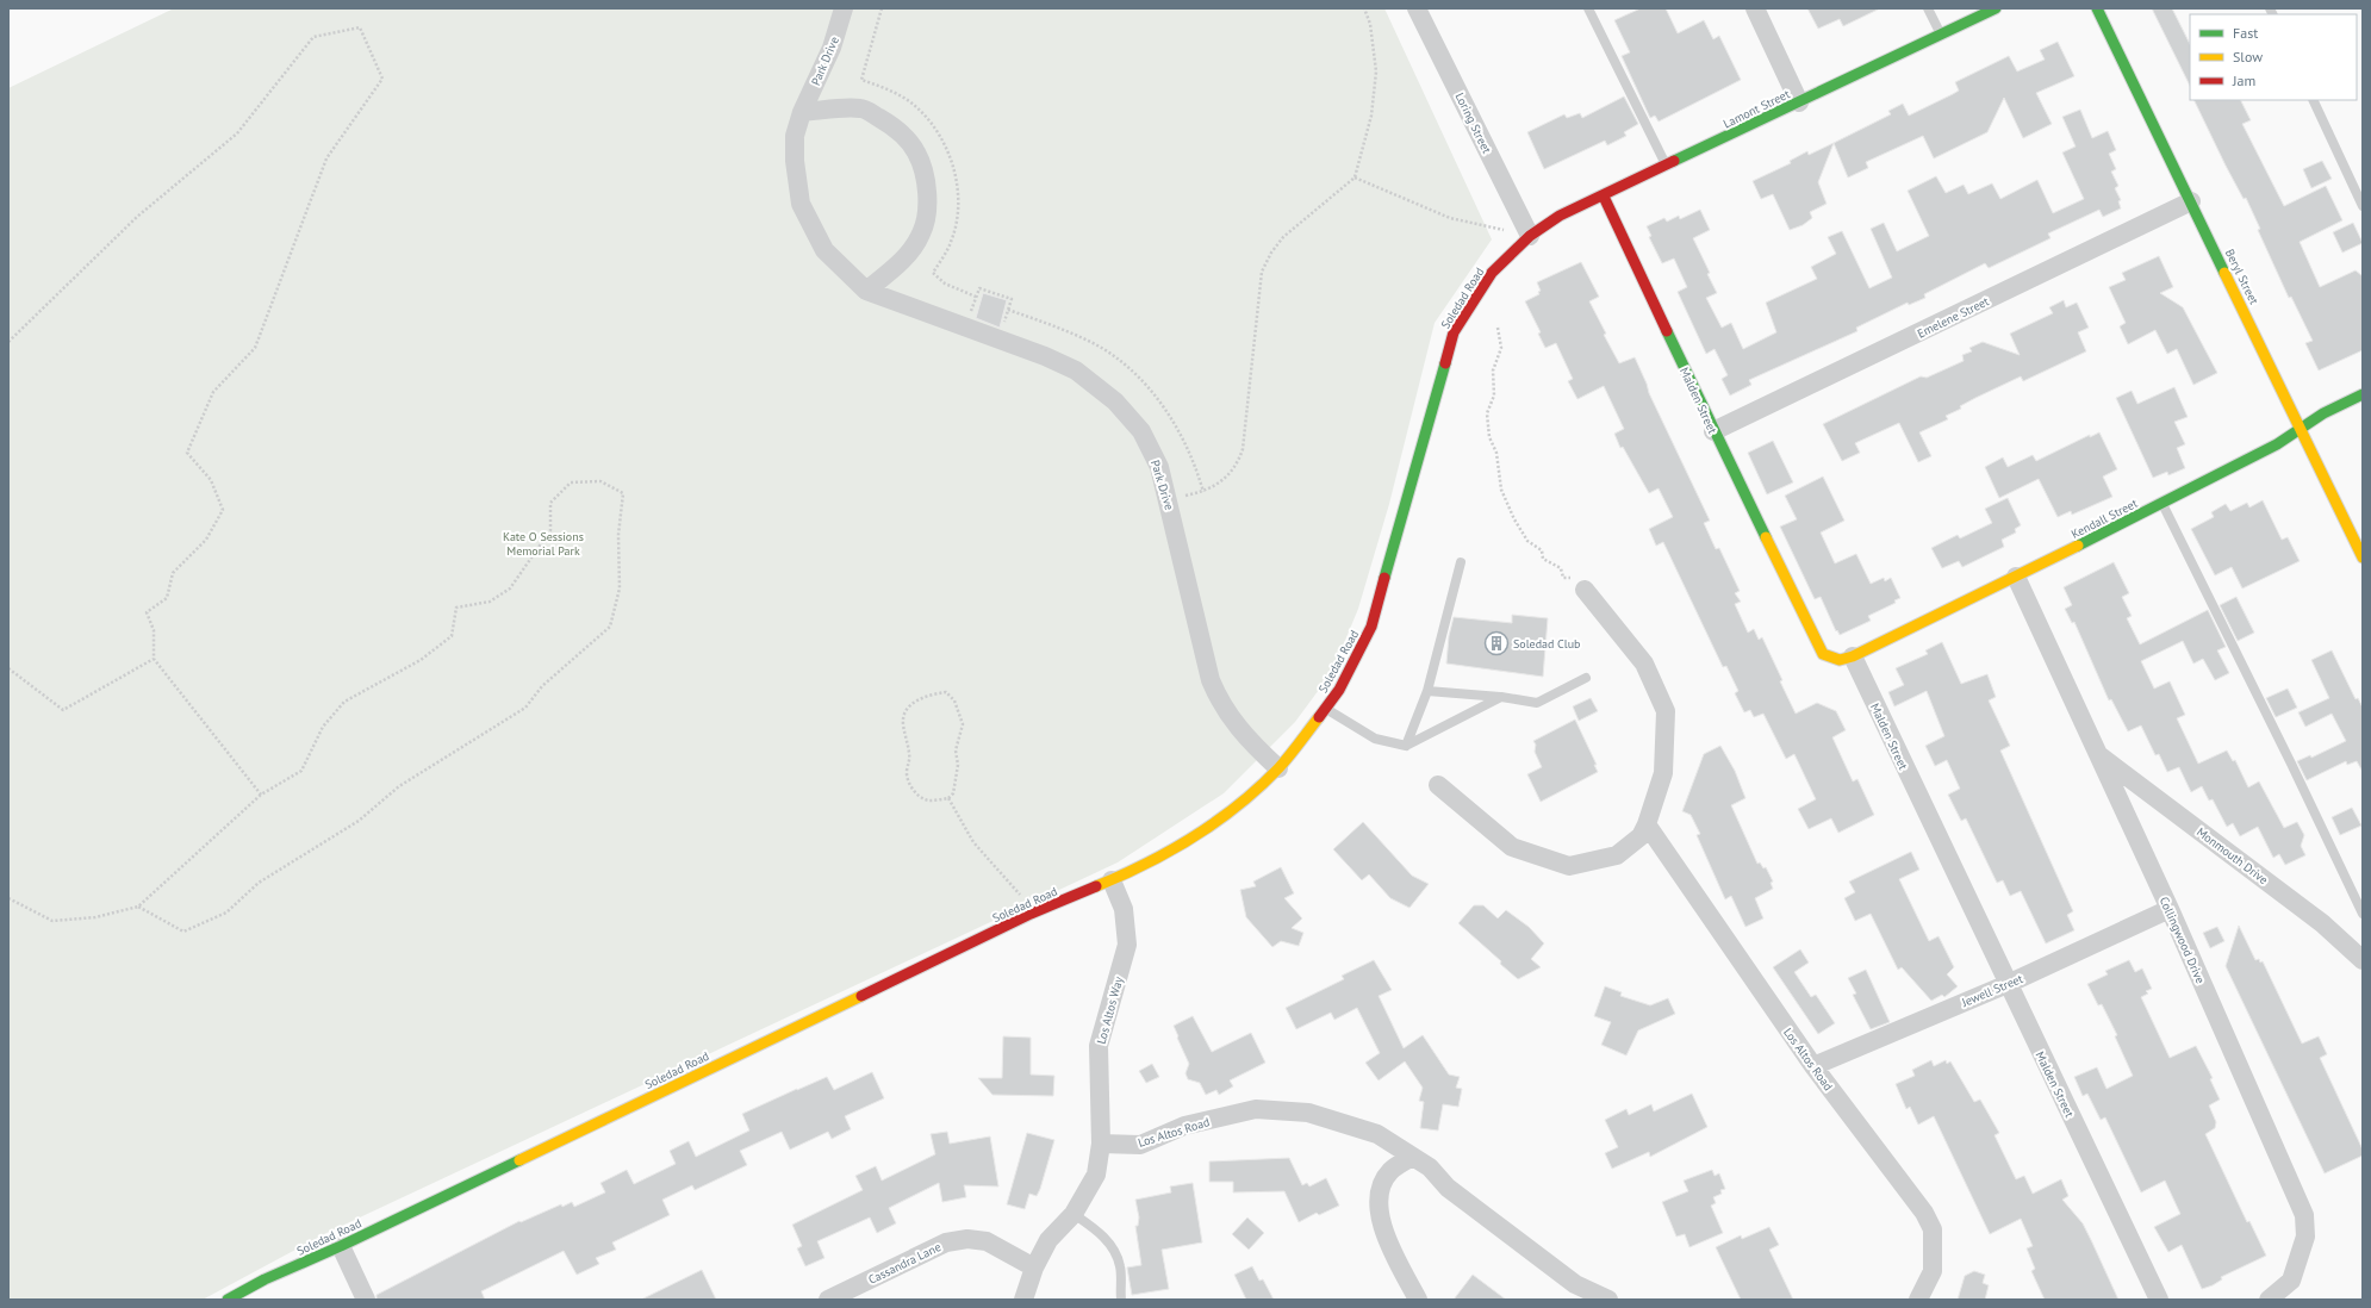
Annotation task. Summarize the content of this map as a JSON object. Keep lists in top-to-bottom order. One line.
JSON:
{"streets":{"street":["Park Drive","Lamont Street","Loring Street","Beryl Street","Soledad Road","Emelene Street","Malden Street","Kendall Street","Monmouth Drive","Collingwood Drive","Jewell Street","Los Altos Way","Los Altos Road","Cassandra Lane"]},"crossings":[["Park Drive","Soledad Road"],["Lamont Street","Loring Street"],["Lamont Street","Soledad Road"],["Lamont Street","Malden Street"],["Loring Street","Soledad Road"],["Beryl Street","Emelene Street"],["Beryl Street","Kendall Street"],["Soledad Road","Los Altos Way"],["Emelene Street","Malden Street"],["Malden Street","Kendall Street"],["Malden Street","Jewell Street"],["Kendall Street","Collingwood Drive"],["Monmouth Drive","Collingwood Drive"],["Collingwood Drive","Jewell Street"],["Jewell Street","Los Altos Road"],["Los Altos Way","Los Altos Road"]],"parks":["Kate O Sessions Memorial Park"],"places":{"building":["Soledad Club"]},"legend":["Fast","Slow","Jam"]}
